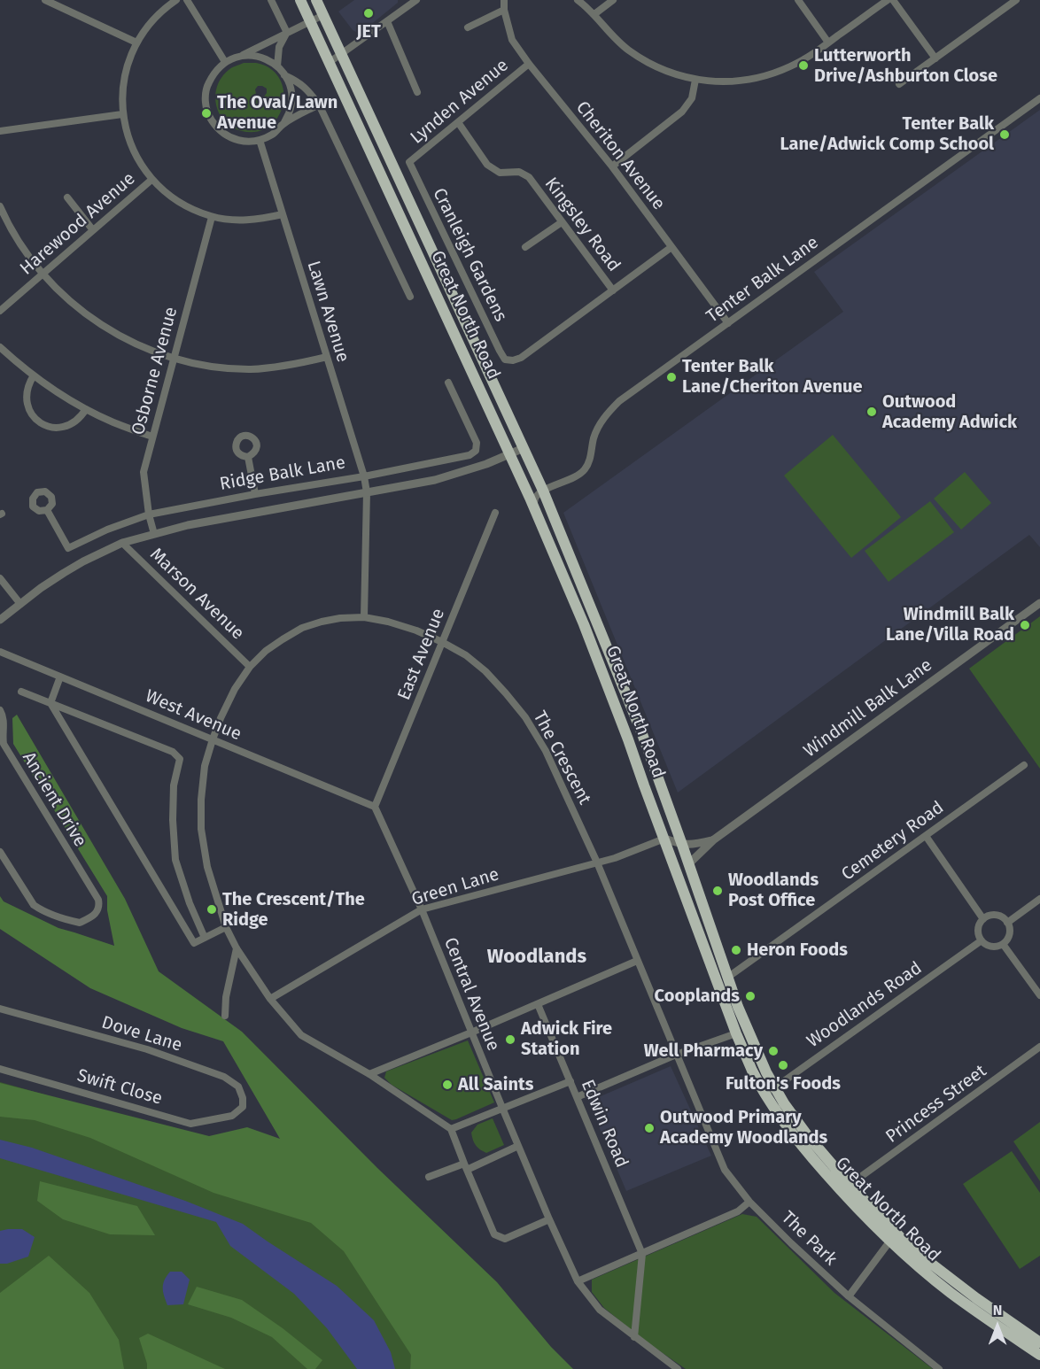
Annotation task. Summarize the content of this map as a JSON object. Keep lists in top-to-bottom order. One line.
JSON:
{"streets":{"highway":["Great North Road"],"street":["Lynden Avenue","Cheriton Avenue","Harewood Avenue","Kingsley Road","Cranleigh Gardens","Tenter Balk Lane","Lawn Avenue","Osborne Avenue","Ridge Balk Lane","Marson Avenue","East Avenue","Windmill Balk Lane","West Avenue","The Crescent","Ancient Drive","Cemetery Road","Green Lane","Central Avenue","Woodlands Road","Dove Lane","Swift Close","Princess Street","Edwin Road","The Park"]},"crossings":[["Lynden Avenue","Cheriton Avenue"],["Lynden Avenue","Kingsley Road"],["Lynden Avenue","Cranleigh Gardens"],["Cheriton Avenue","Tenter Balk Lane"],["Kingsley Road","Cranleigh Gardens"],["Tenter Balk Lane","Great North Road"],["Lawn Avenue","Ridge Balk Lane"],["Lawn Avenue","The Crescent"],["Great North Road","Ridge Balk Lane"],["Great North Road","Windmill Balk Lane"],["Great North Road","Cemetery Road"],["Great North Road","Green Lane"],["Great North Road","Woodlands Road"],["Great North Road","Princess Street"],["Osborne Avenue","Ridge Balk Lane"],["Ridge Balk Lane","Marson Avenue"],["Marson Avenue","The Crescent"],["East Avenue","West Avenue"],["East Avenue","The Crescent"],["East Avenue","Central Avenue"],["West Avenue","The Crescent"],["West Avenue","Central Avenue"],["The Crescent","Green Lane"],["The Crescent","The Park"],["Green Lane","Central Avenue"],["Dove Lane","Swift Close"]],"districts":["Woodlands"],"places":["JET","Lutterworth Drive/Ashburton Close","The Oval/Lawn Avenue","Tenter Balk Lane/Adwick Comp School","Tenter Balk Lane/Cheriton Avenue","Outwood Academy Adwick","Windmill Balk Lane/Villa Road","Woodlands Post Office","The Crescent/The Ridge","Heron Foods","Cooplands","Adwick Fire Station","Well Pharmacy","Fulton's Foods","All Saints","Outwood Primary Academy Woodlands"],"north":"top"}
